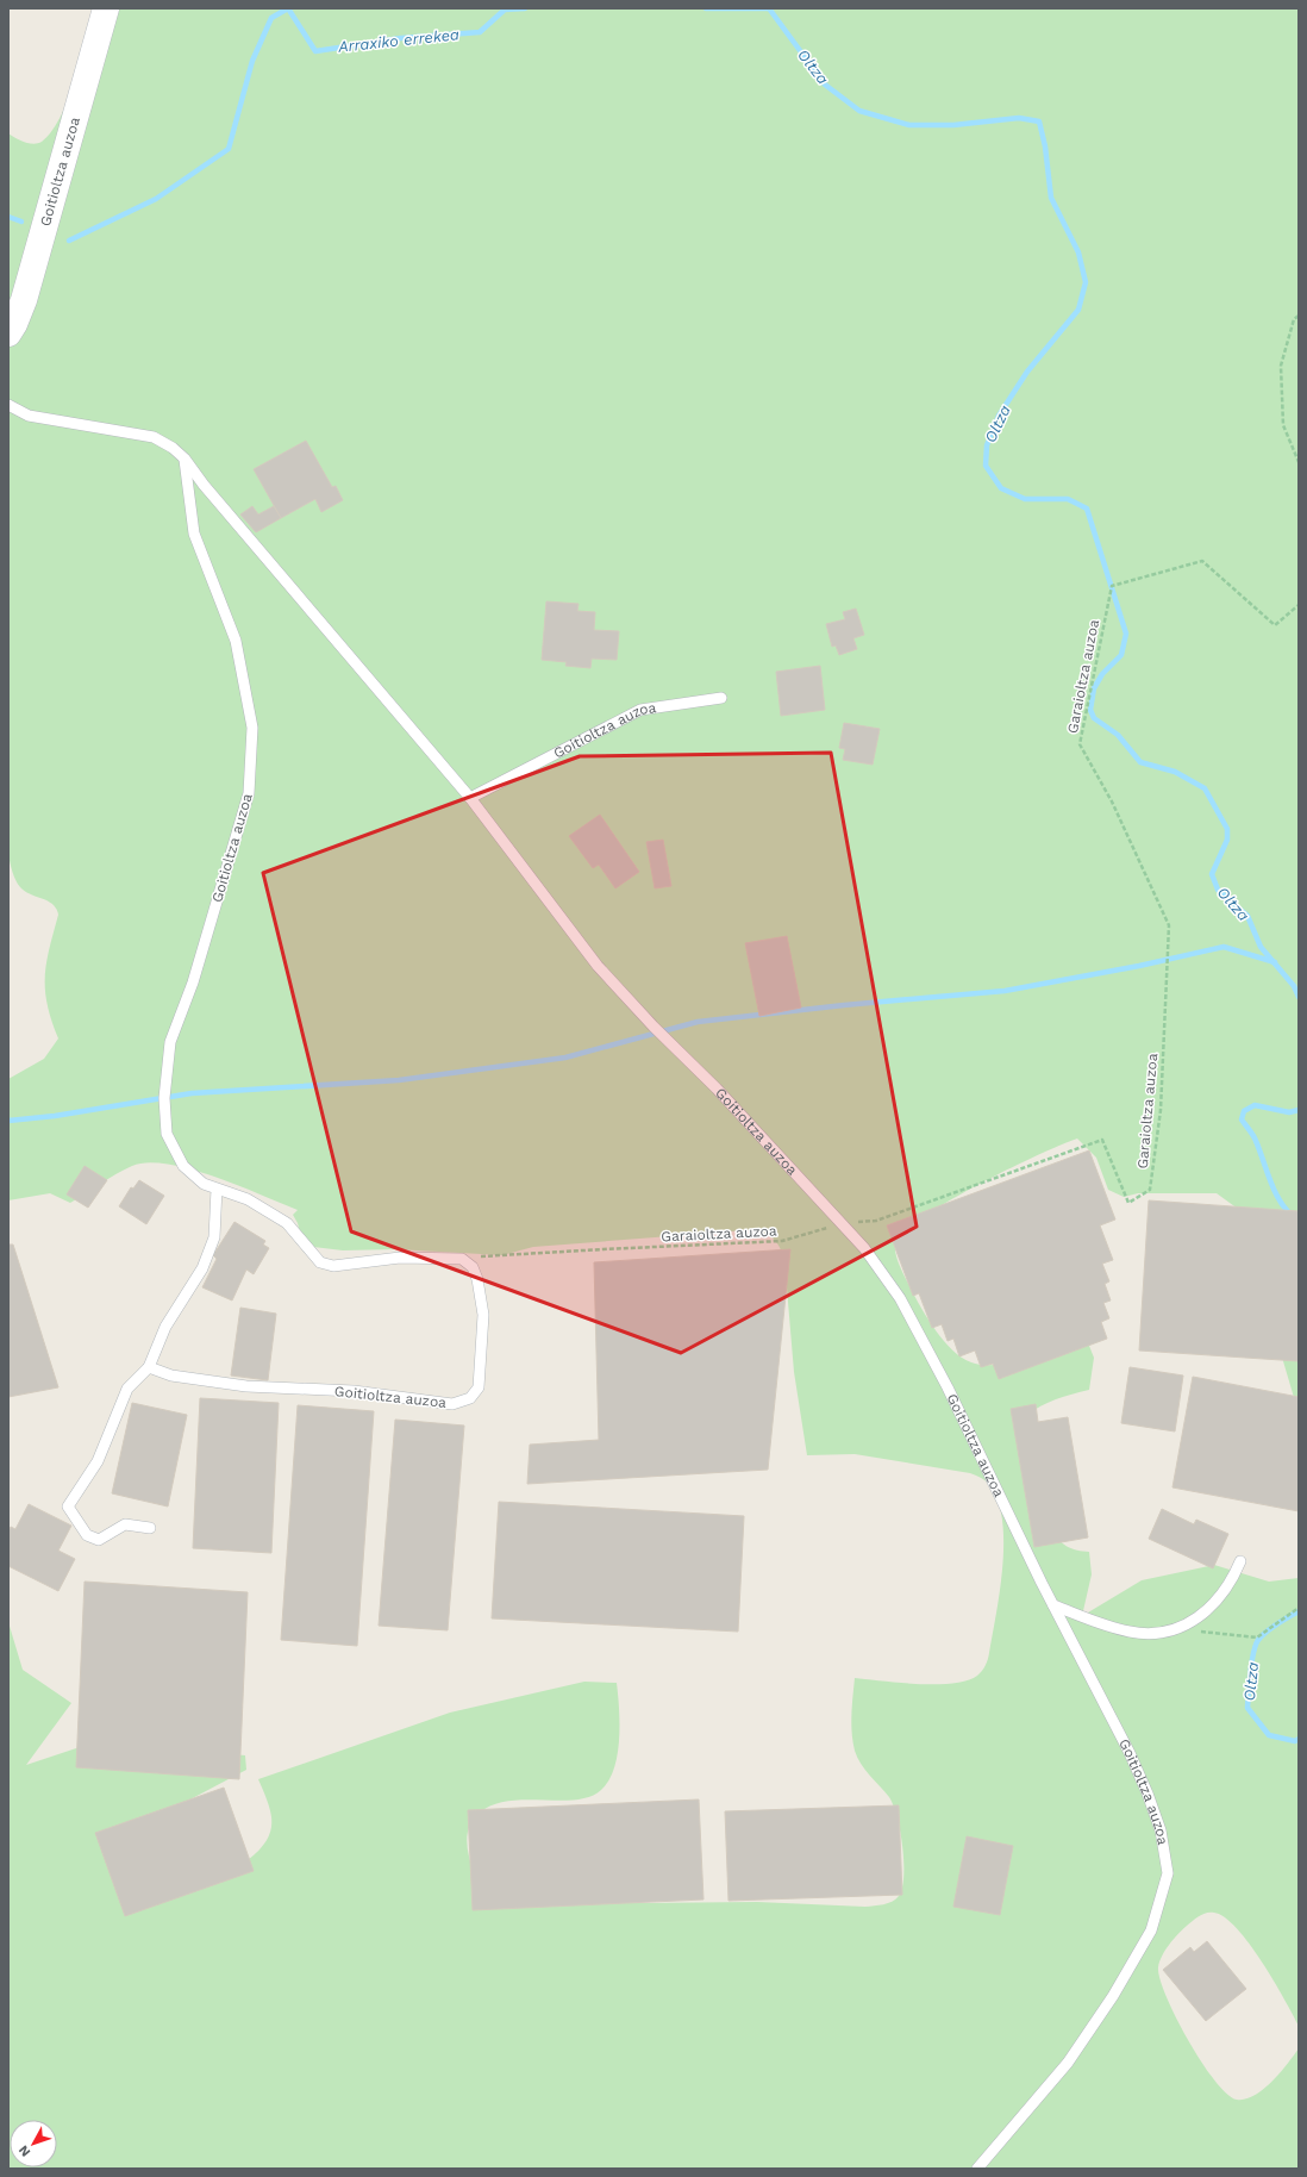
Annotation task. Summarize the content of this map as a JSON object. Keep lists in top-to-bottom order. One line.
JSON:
{"streets":{"street":["Goitioltza auzoa"],"path":["Garaioltza auzoa"]},"crossings":[["Goitioltza auzoa","Garaioltza auzoa"]],"water":["Arraxiko errekea","Oltza"],"north":"bottom left"}
